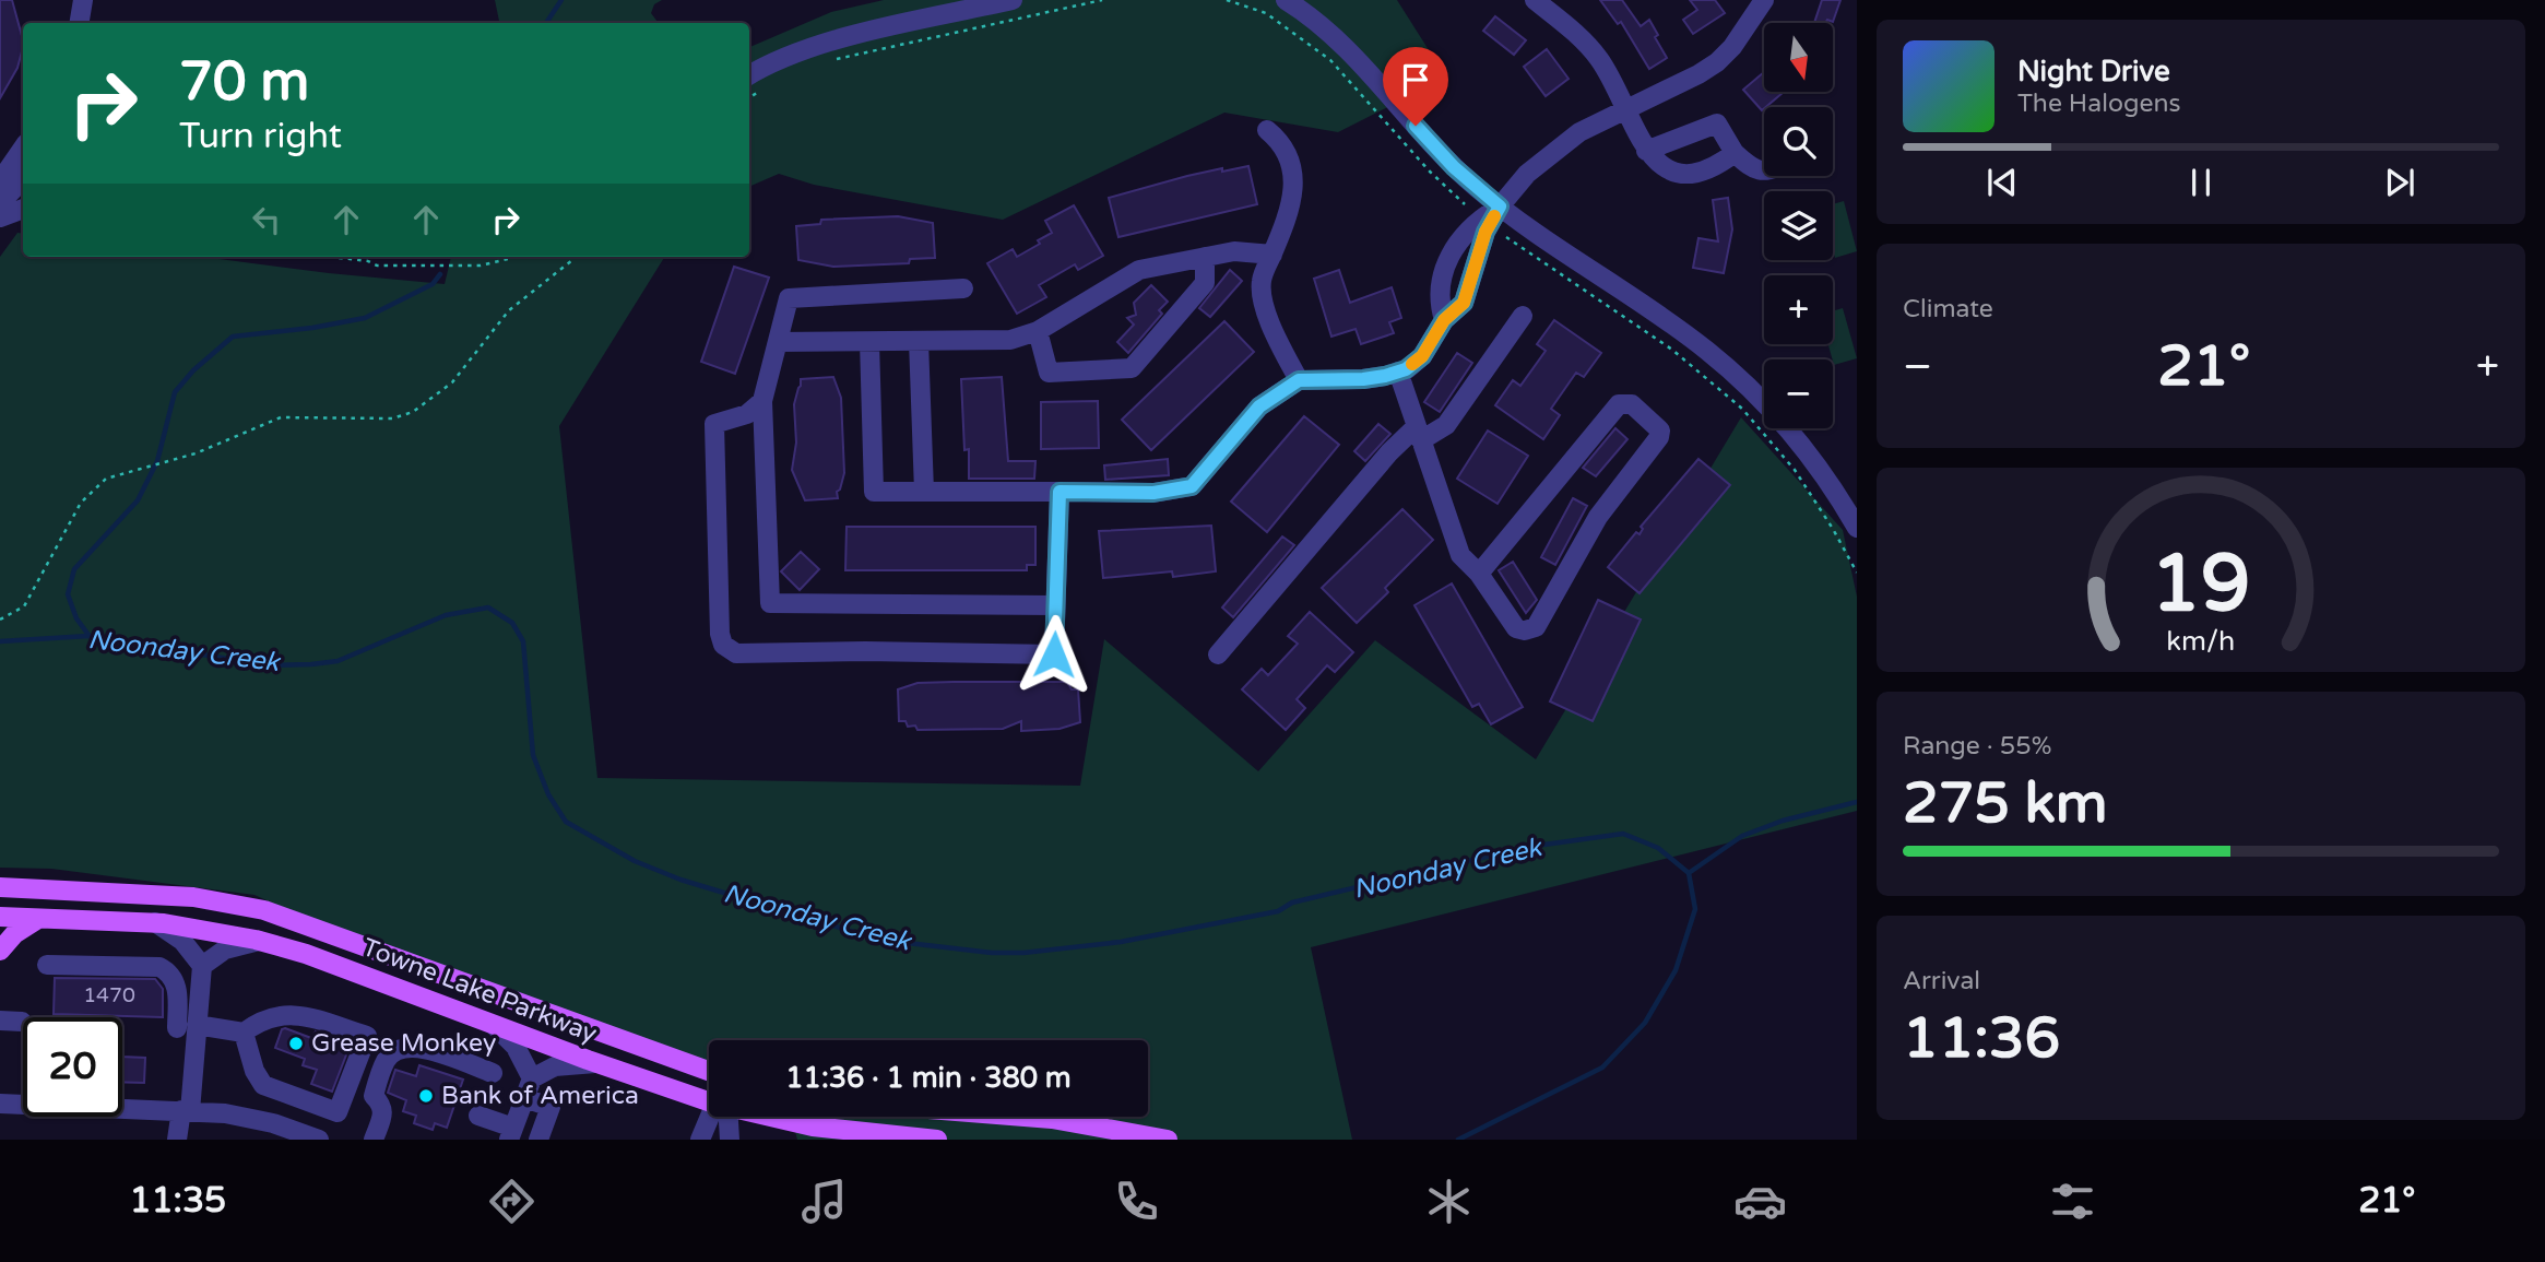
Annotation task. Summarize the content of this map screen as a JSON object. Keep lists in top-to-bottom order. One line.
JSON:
{"streets":{"main road":["Towne Lake Parkway"]},"water":["Noonday Creek"],"places":["Grease Monkey","Bank of America"],"house_numbers":["1470"],"north":"bottom","page":{"map_buttons":["+","−"],"turn":["70 m","Turn right"],"song":["Night Drive","The Halogens"],"tile":["Climate",["Range · 55%","275 km"],["Arrival","11:36"]],"heat":["−","21°","+"],"limit":"20","trip":"11:36 · 1 min · 380 m","tabs":["11:35","21°"],"gauge":["19","km/h"]}}
